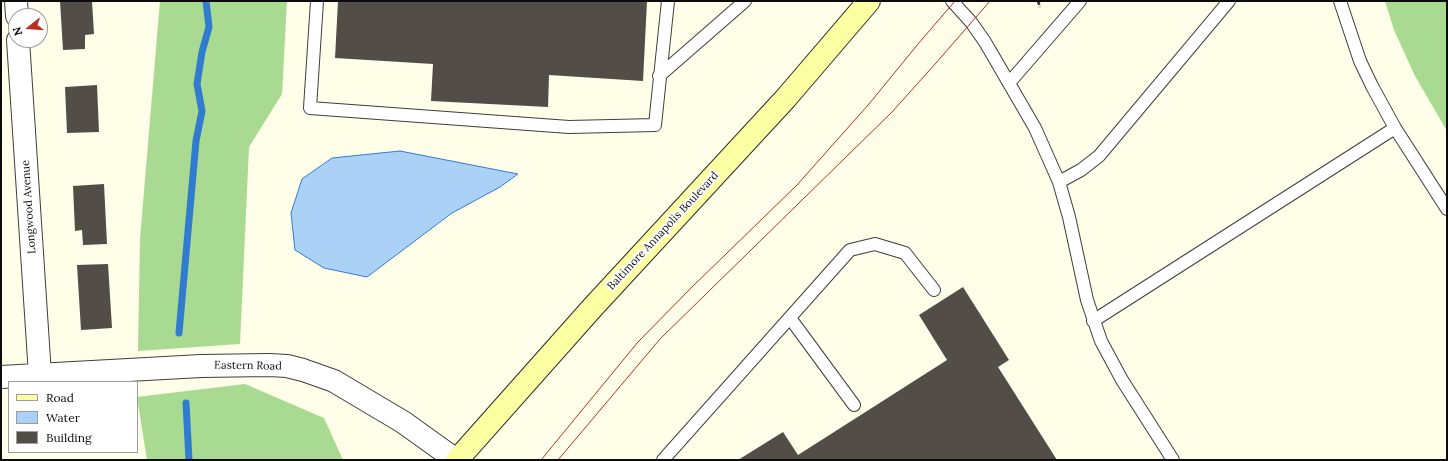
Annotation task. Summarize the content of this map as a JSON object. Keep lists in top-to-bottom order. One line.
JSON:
{"streets":{"main road":["Baltimore Annapolis Boulevard"],"street":["Longwood Avenue","Eastern Road"]},"crossings":[["Longwood Avenue","Eastern Road"],["Baltimore Annapolis Boulevard","Eastern Road"]],"legend":["Road","Water","Building"],"north":"left"}
